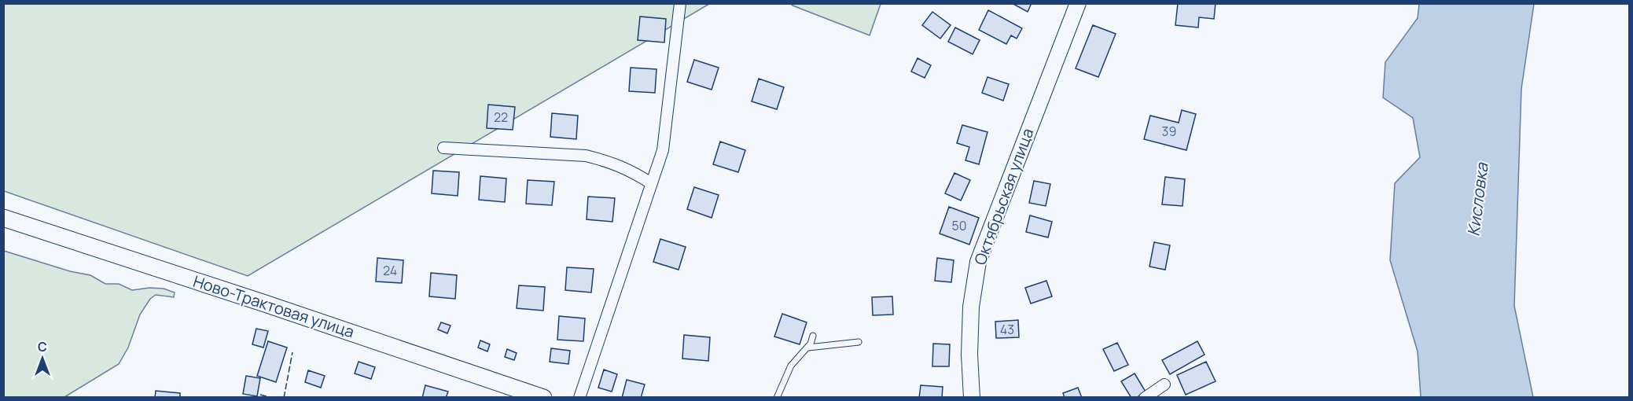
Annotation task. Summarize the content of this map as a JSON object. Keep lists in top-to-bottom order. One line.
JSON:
{"streets":{"main road":["Ново-Трактовая улица"],"street":["Октябрьская улица"]},"water":["Кисловка"],"house_numbers":["22","39","50","24","43"],"north":"top"}
